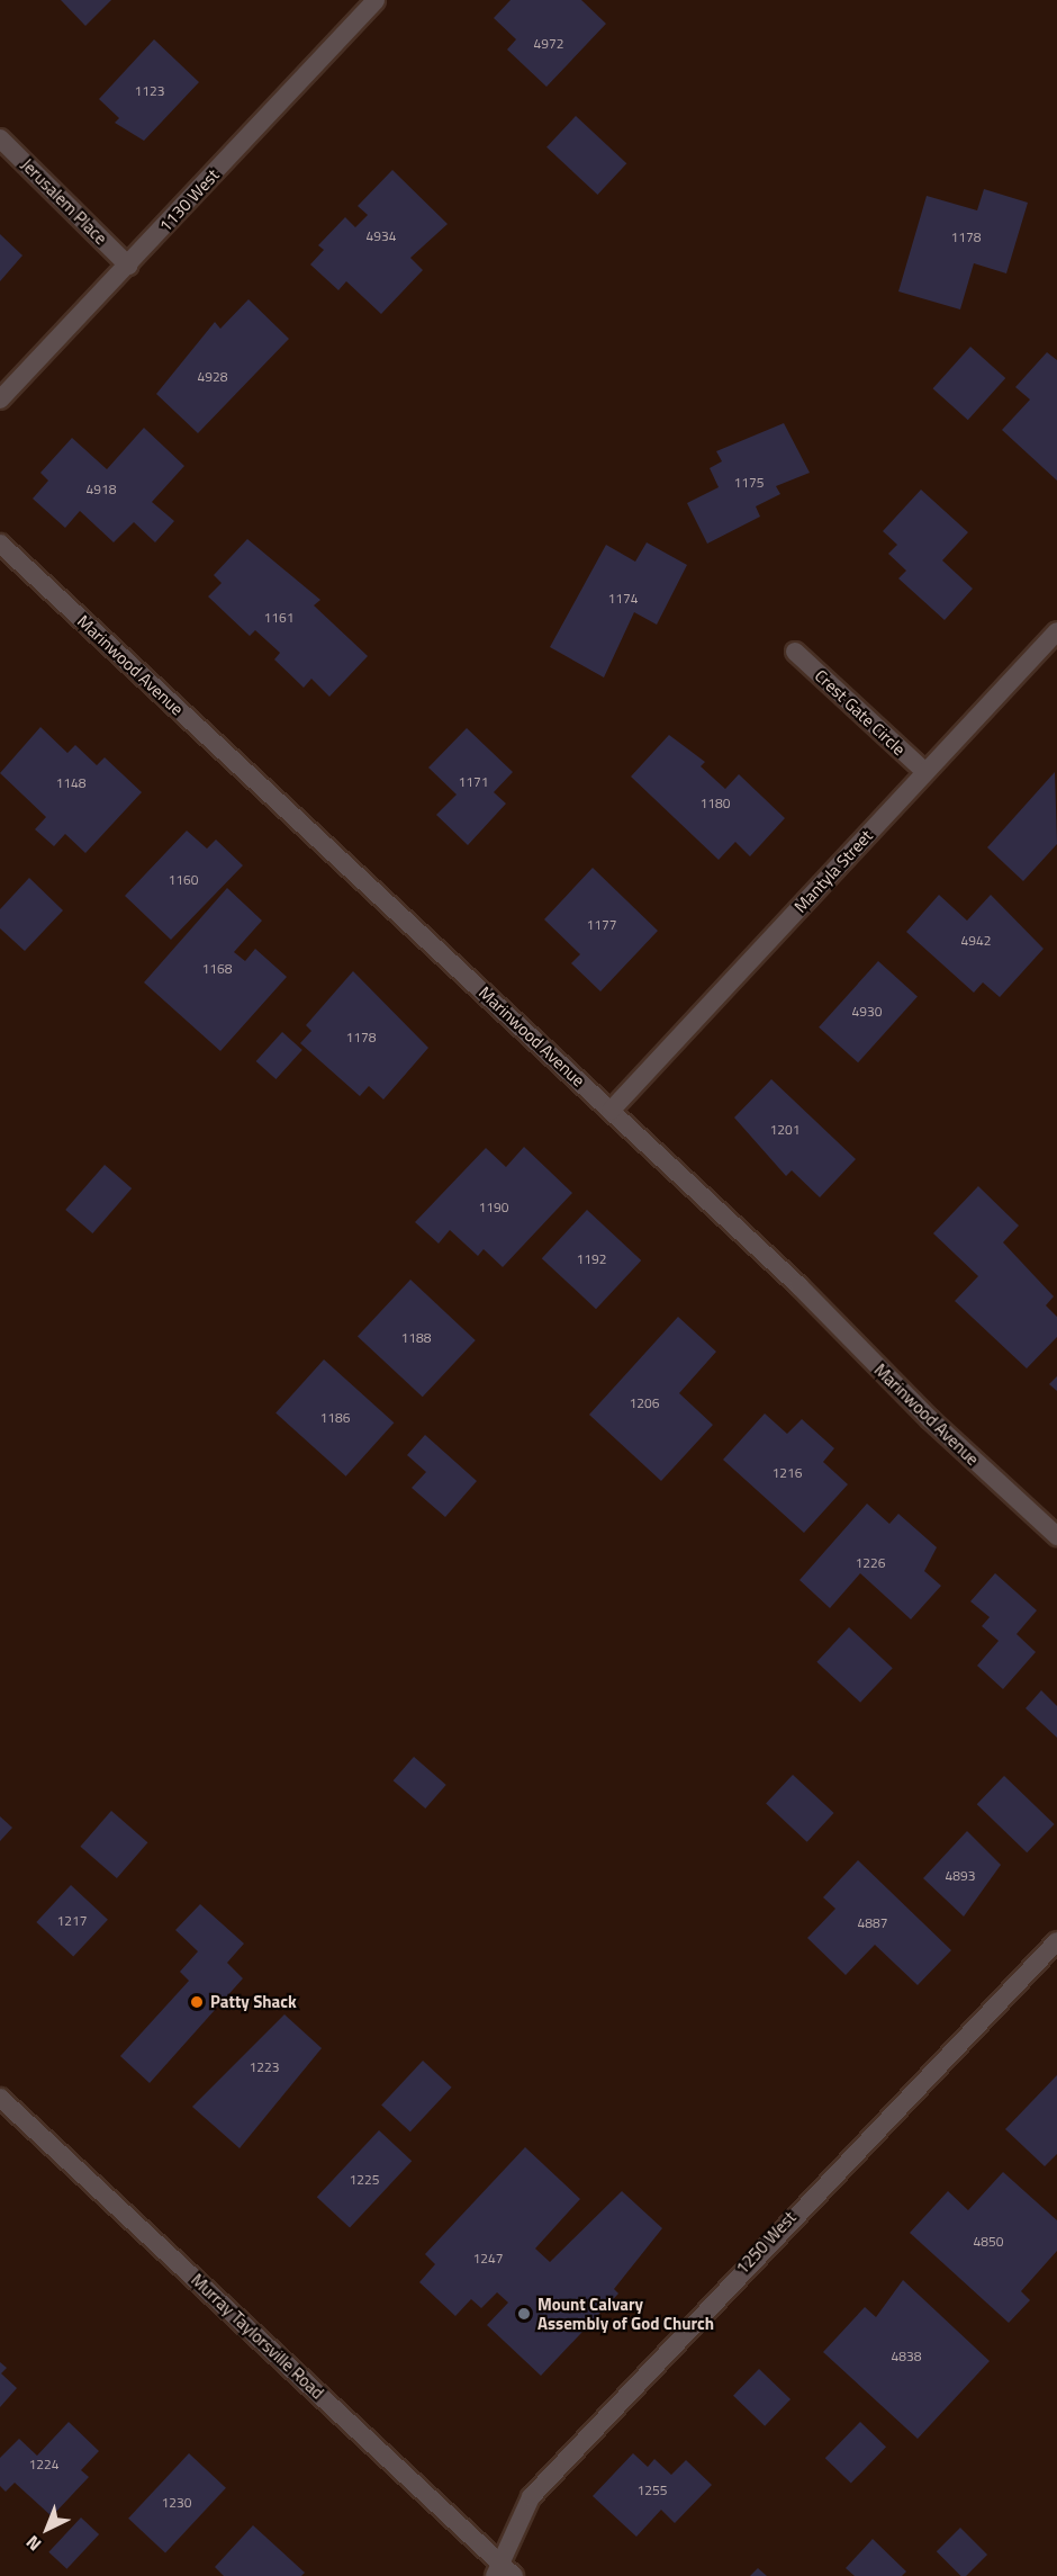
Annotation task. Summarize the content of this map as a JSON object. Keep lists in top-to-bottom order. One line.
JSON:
{"streets":{"street":["1130 West","Jerusalem Place","Marinwood Avenue","Crest Gate Circle","Mantyla Street","1250 West","Murray Taylorsville Road"]},"crossings":[["1130 West","Jerusalem Place"],["Marinwood Avenue","Mantyla Street"],["Crest Gate Circle","Mantyla Street"],["1250 West","Murray Taylorsville Road"]],"places":["Patty Shack","Mount Calvary Assembly of God Church"],"house_numbers":["4972","1123","4934","1178","4928","1175","4918","1174","1161","1171","1148","1180","1160","1177","4942","1168","4930","1178","1201","1190","1192","1188","1206","1186","1216","1226","4893","1217","4887","1223","1225","4850","1247","4838","1224","1255","1230"],"north":"bottom left"}
